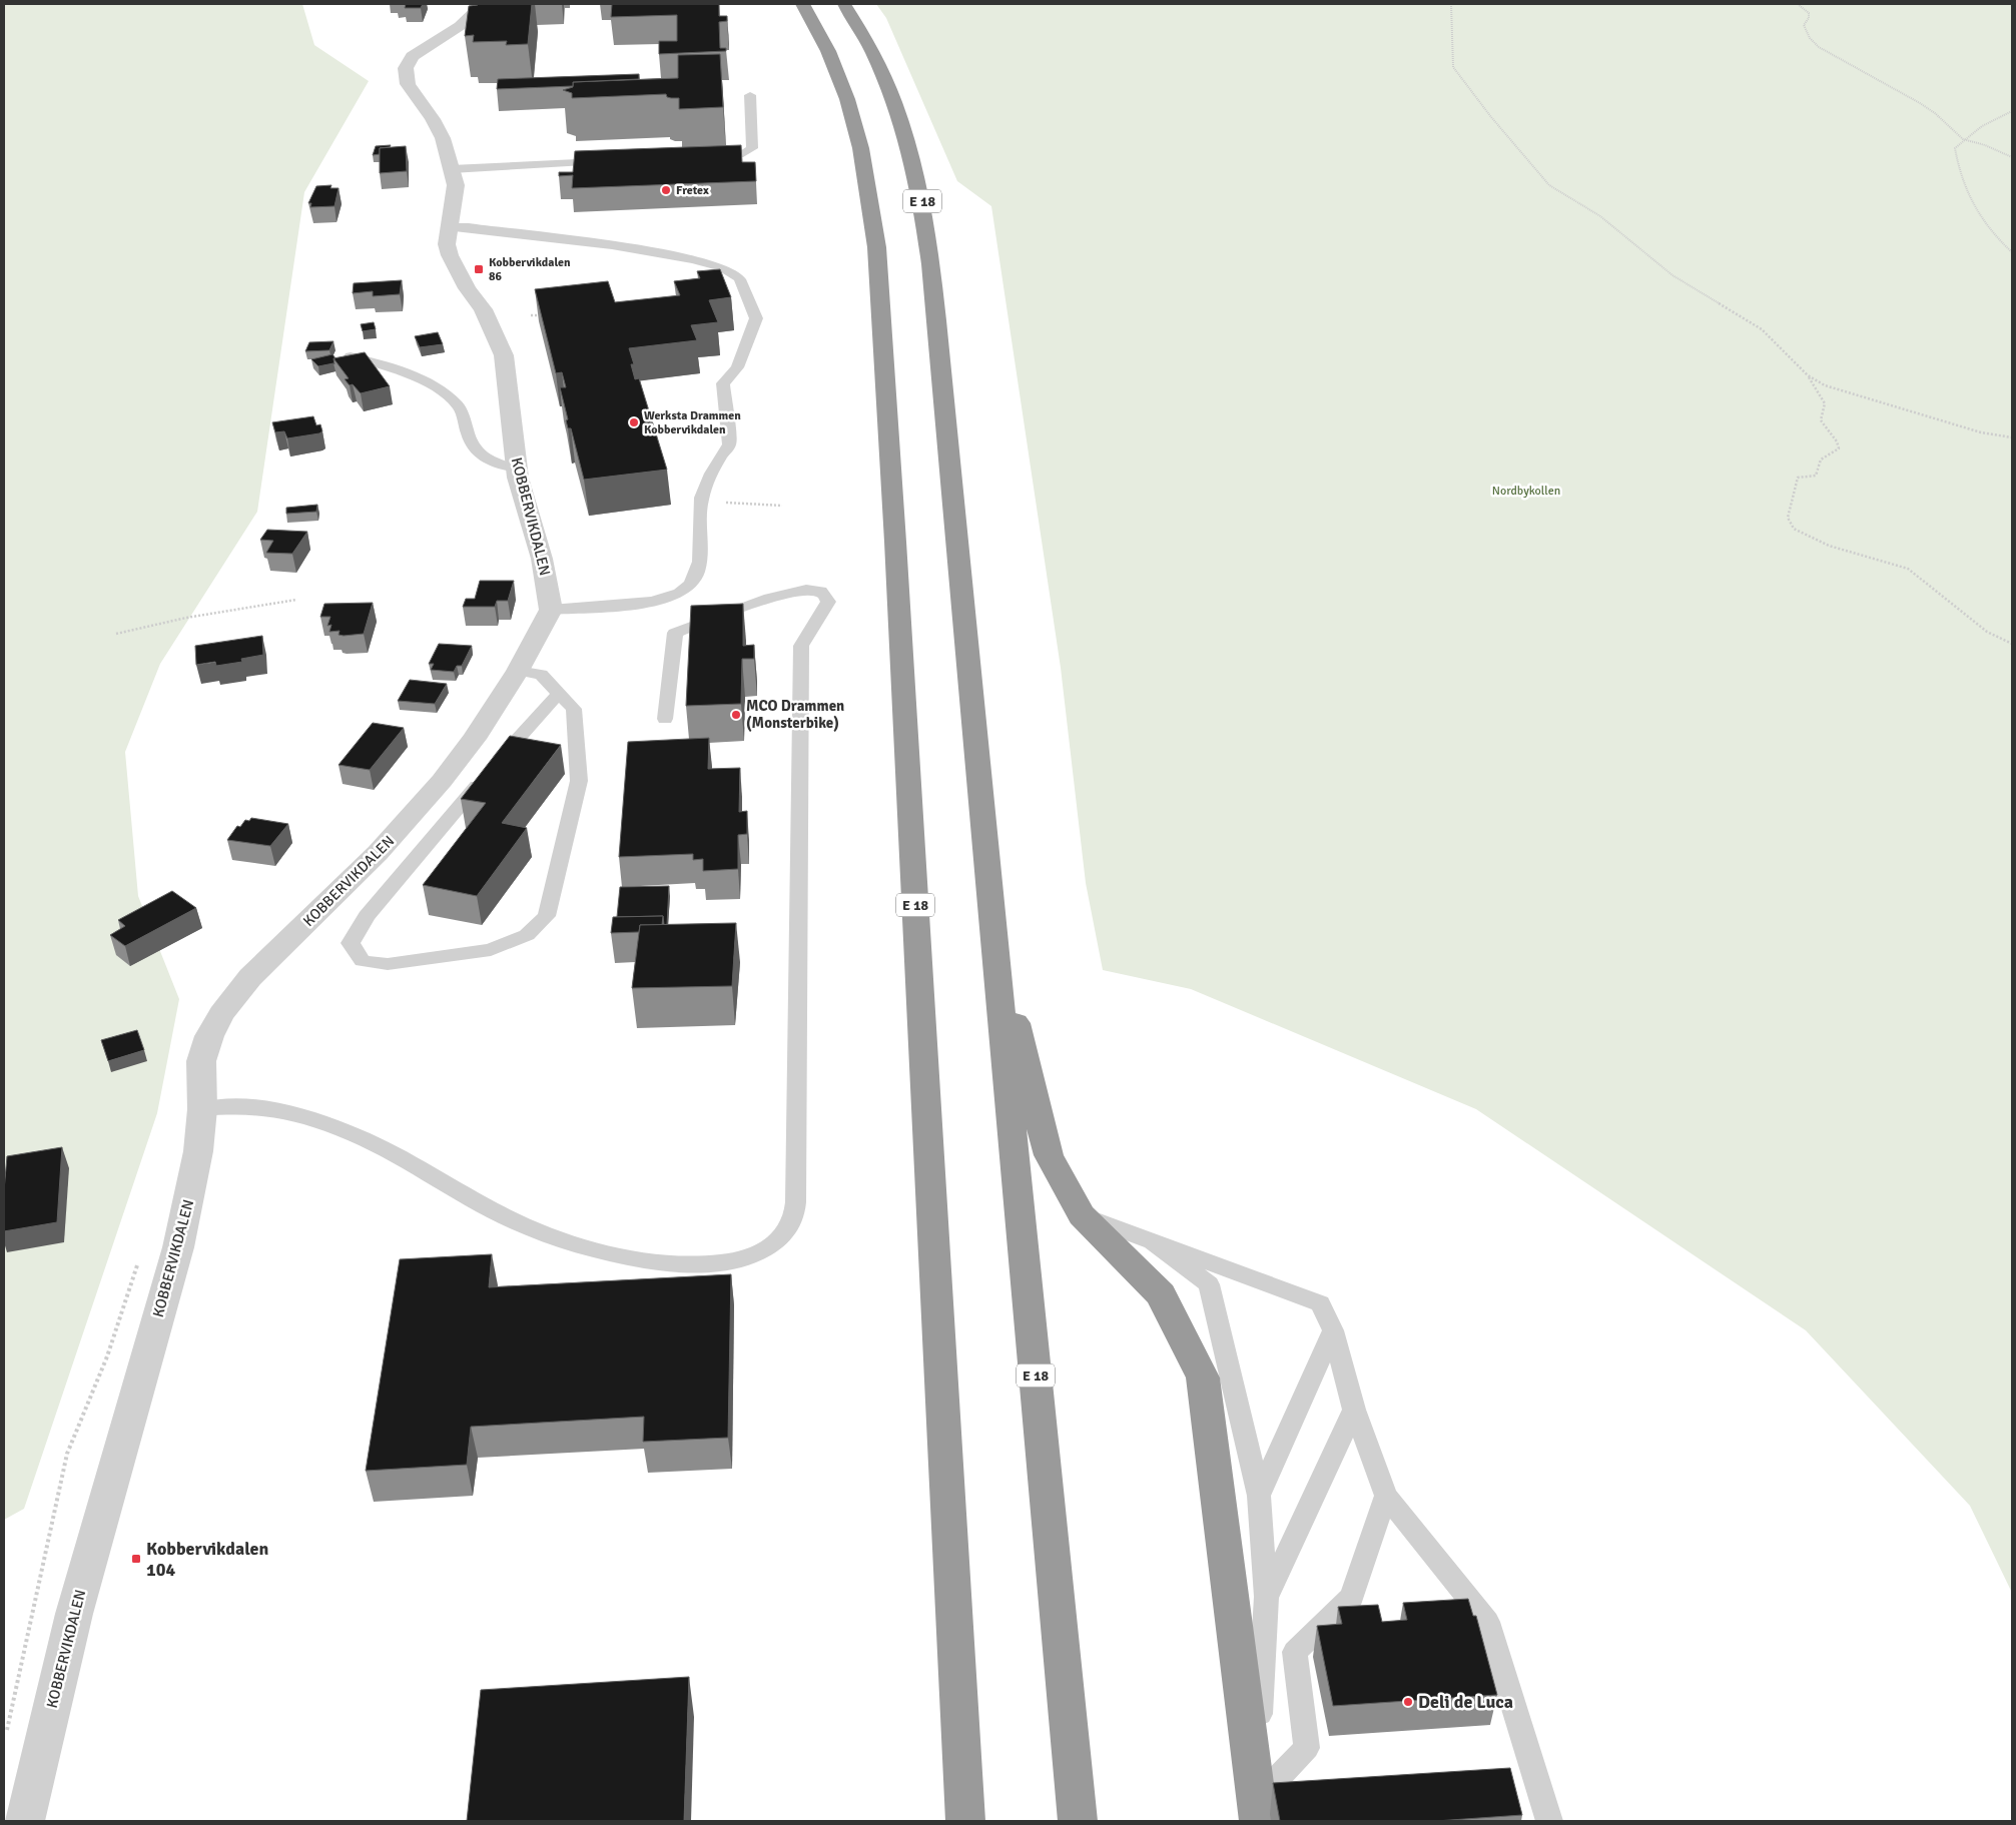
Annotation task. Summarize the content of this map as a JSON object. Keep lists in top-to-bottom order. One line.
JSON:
{"streets":{"highway":["E 18"],"street":["KOBBERVIKDALEN"]},"parks":["Nordbykollen"],"places":{"other":["Fretex","Werksta Drammen Kobbervikdalen","MCO Drammen (Monsterbike)","Deli de Luca"],"transit":["Kobbervikdalen 86","Kobbervikdalen 104"]}}
